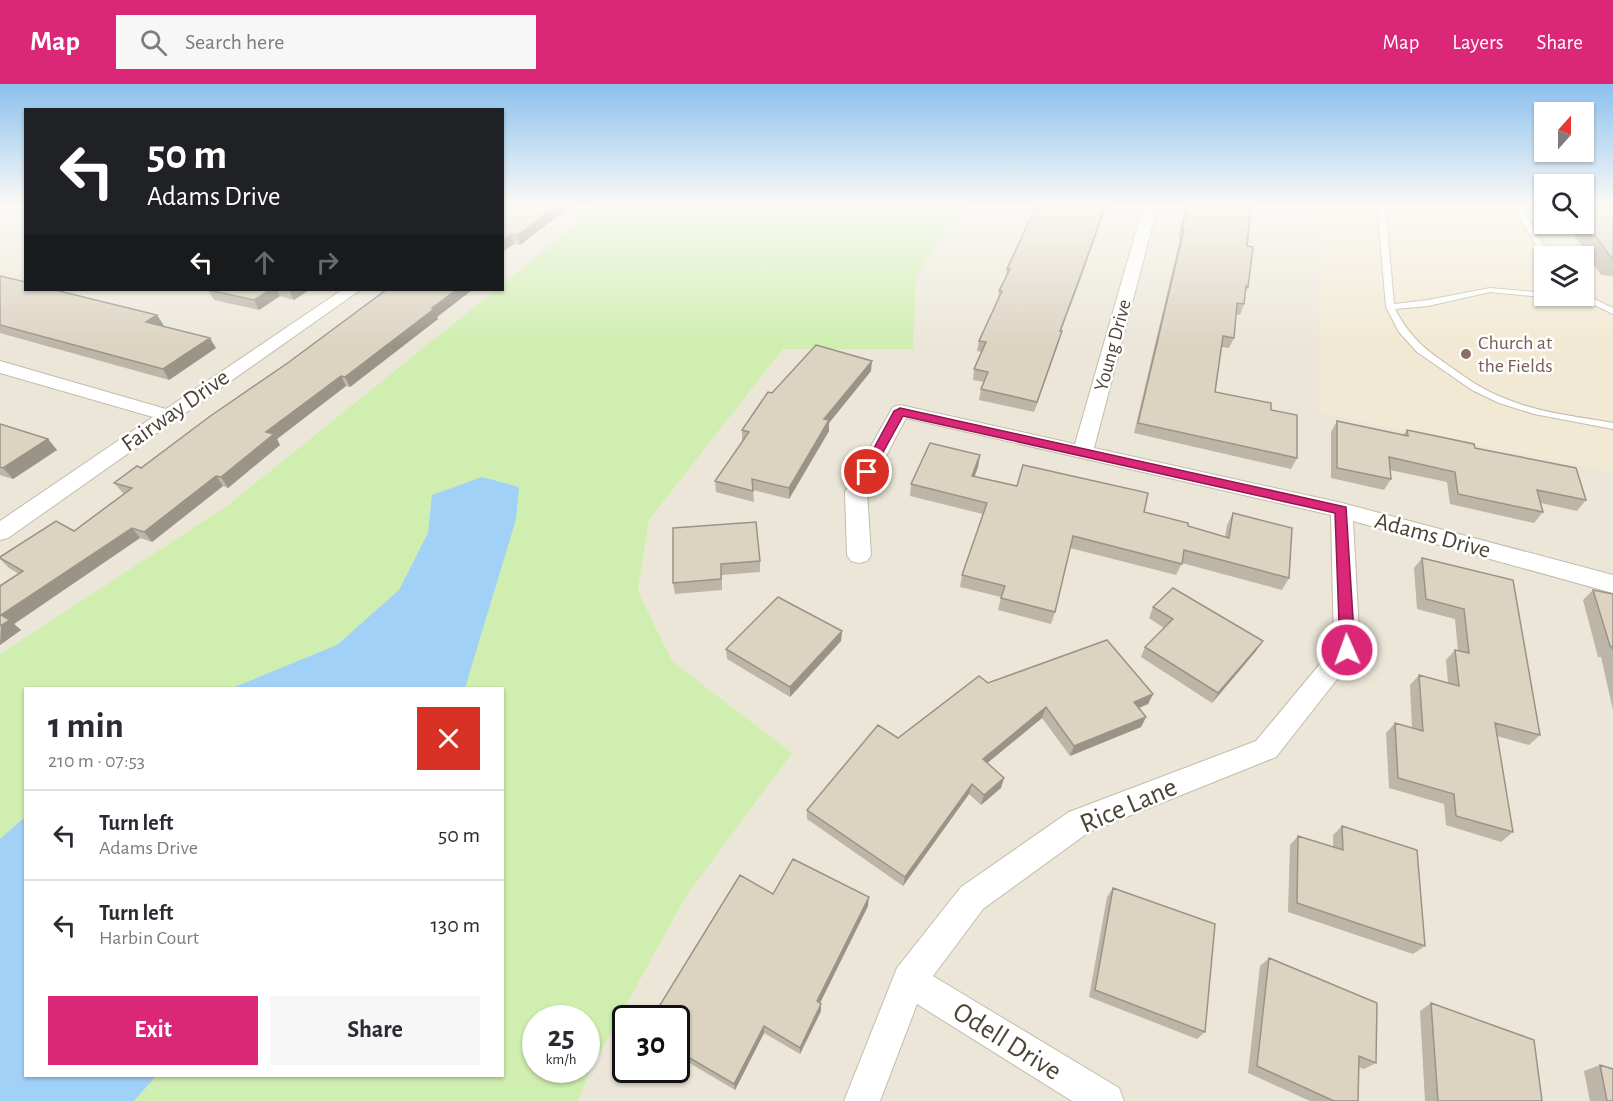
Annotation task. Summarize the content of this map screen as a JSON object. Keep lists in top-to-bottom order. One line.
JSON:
{"streets":{"street":["Young Drive","Fairway Drive","Adams Drive","Rice Lane","Odell Drive"]},"crossings":[["Young Drive","Adams Drive"],["Adams Drive","Rice Lane"],["Rice Lane","Odell Drive"]],"places":["Church at the Fields"],"north":"top","page":{"header":"Map","search":"Search here","nav":["Map","Layers","Share"],"turn":["50 m","Adams Drive"],"heading":["1 min","210 m · 07:53"],"list":[{"name":"Turn left","note":"Adams Drive","value":"50 m"},{"name":"Turn left","note":"Harbin Court","value":"130 m"}],"buttons":["Exit","Share"],"speed":"25 km/h","limit":"30"}}
